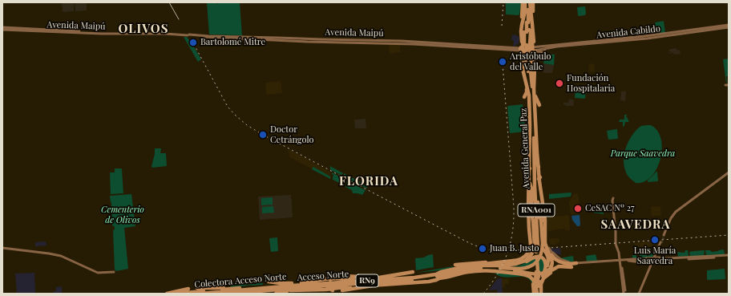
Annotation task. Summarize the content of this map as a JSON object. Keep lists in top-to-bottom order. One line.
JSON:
{"streets":{"highway":["Avenida General Paz","RNA001","Acceso Norte","Colectora Acceso Norte","RN9"],"main road":["Avenida Maipú","Avenida Cabildo"]},"crossings":[["Avenida Maipú","Avenida Cabildo"],["Avenida Maipú","Avenida General Paz"],["Avenida Cabildo","Avenida General Paz"],["Acceso Norte","Colectora Acceso Norte"]],"districts":["OLIVOS","FLORIDA","SAAVEDRA"],"parks":["Parque Saavedra","Cementerio de Olivos"],"places":["Bartolomé Mitre","Aristóbulo del Valle","Fundación Hospitalaria","Doctor Cetrángolo","CeSAC Nº 27","Luis María Saavedra","Juan B. Justo"]}
